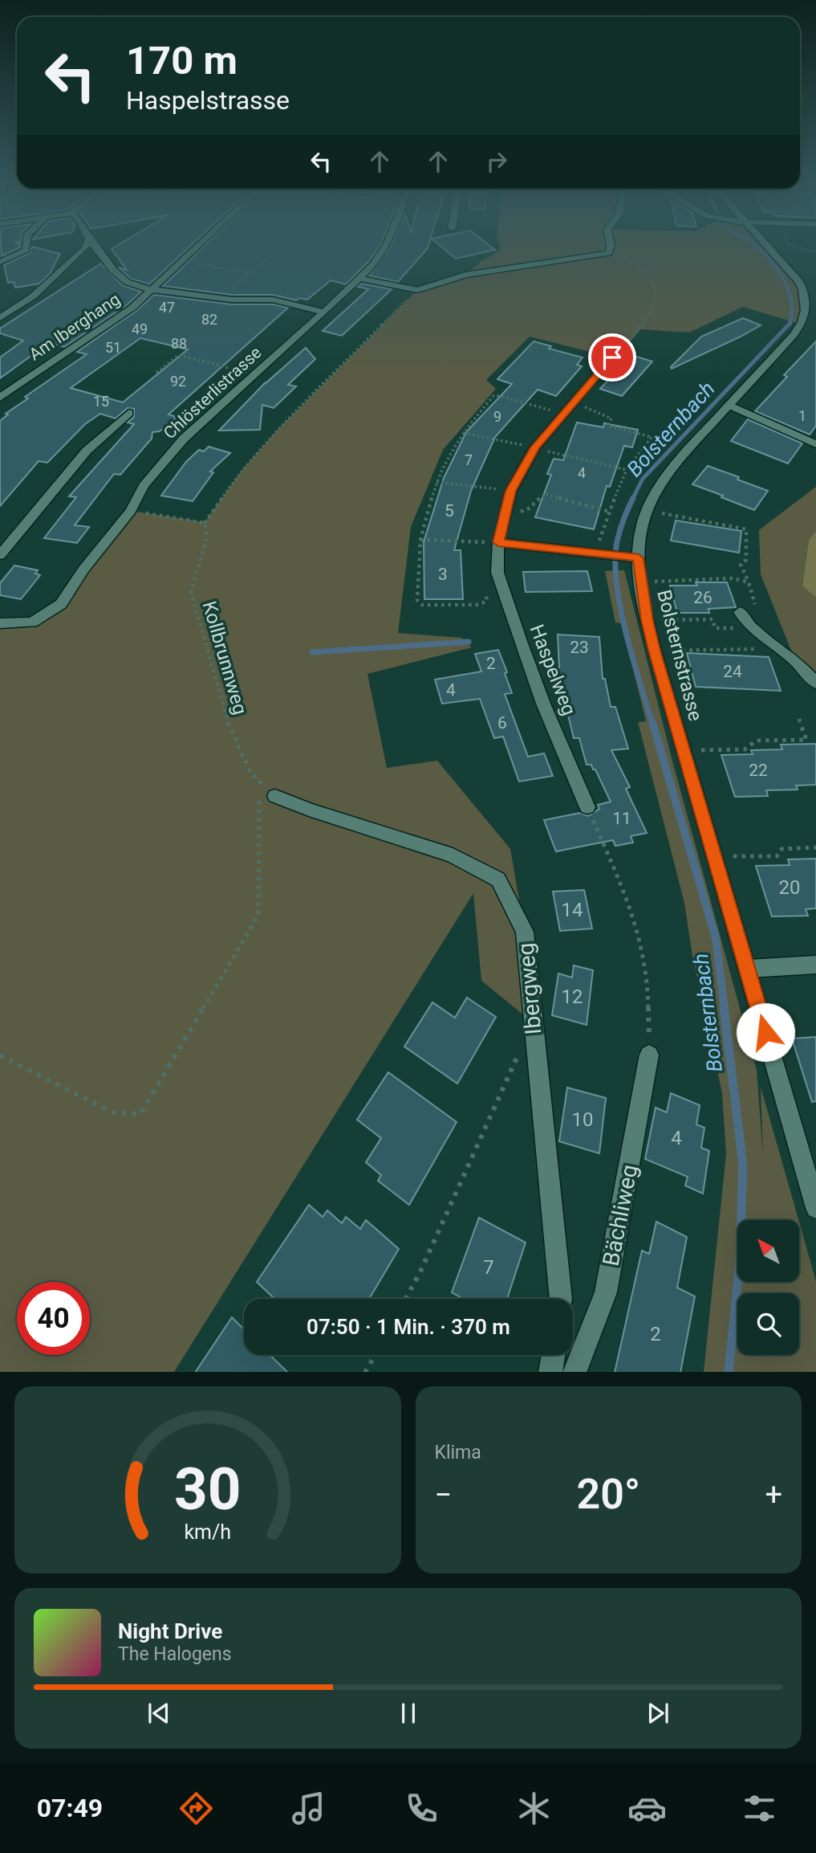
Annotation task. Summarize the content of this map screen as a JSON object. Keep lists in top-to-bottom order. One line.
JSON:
{"streets":{"street":["Am Iberghang","Chlösterlistrasse","Bolsternstrasse","Haspelweg","Ibergweg","Bächliweg"],"path":["Kollbrunnweg"]},"crossings":[["Kollbrunnweg","Ibergweg"]],"water":["Bolsternbach"],"house_numbers":["47","82","49","88","51","92","15","1","9","7","4","5","3","26","23","2","24","4","6","22","11","20","14","12","10","4","7","2"],"north":"top left","page":{"turn":["170 m","Haspelstrasse"],"limit":"40","trip":"07:50 · 1 Min. · 370 m","tile":"Klima","heat":["−","20°","+"],"song":["Night Drive","The Halogens"],"tabs":"07:49","gauge":["30","km/h"]}}
